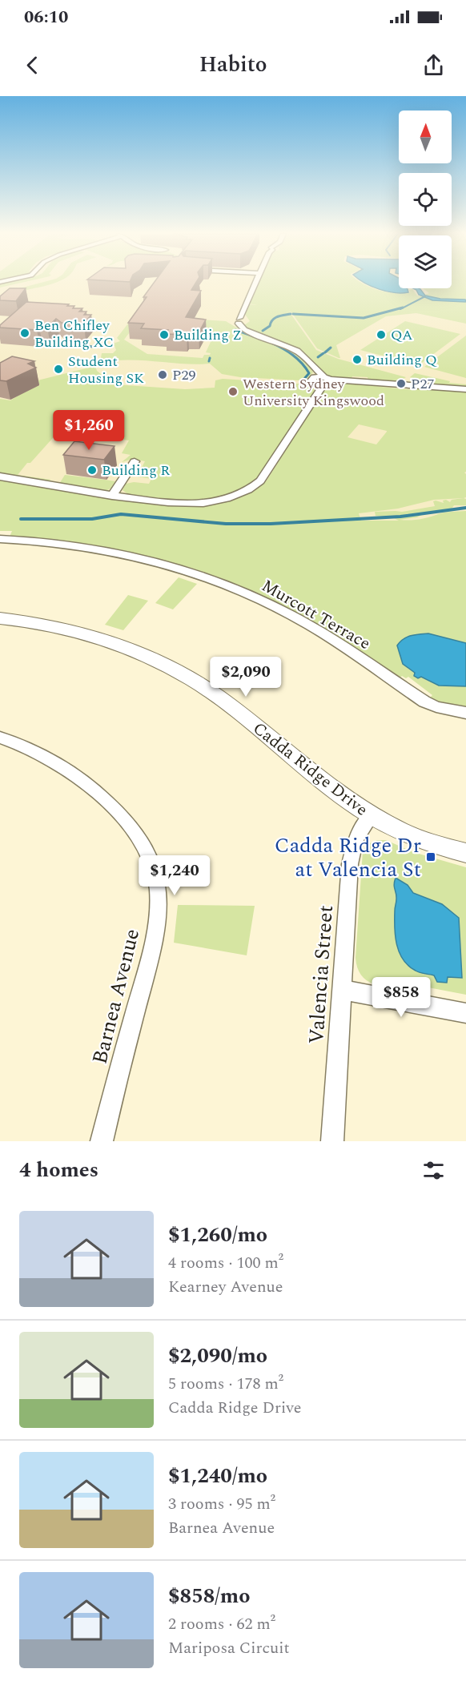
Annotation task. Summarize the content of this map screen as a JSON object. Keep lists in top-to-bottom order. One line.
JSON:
{"streets":{"street":["Murcott Terrace","Cadda Ridge Drive","Valencia Street","Barnea Avenue"]},"crossings":[["Cadda Ridge Drive","Valencia Street"]],"places":{"other":["Ben Chifley Building XC","Building Z","QA","Building Q","Student Housing SK","P29","P27","Western Sydney University Kingswood","Building R"],"transit":["Cadda Ridge Dr at Valencia St"]},"north":"top","page":{"status":"06:10","header":"Habito","price":["$1,260","$2,090","$1,240","$858"],"heading":"4 homes","list":[{"name":"$1,260/mo","note":"4 rooms · 100 m² · Kearney Avenue"},{"name":"$2,090/mo","note":"5 rooms · 178 m² · Cadda Ridge Drive"},{"name":"$1,240/mo","note":"3 rooms · 95 m² · Barnea Avenue"},{"name":"$858/mo","note":"2 rooms · 62 m² · Mariposa Circuit"}]}}
